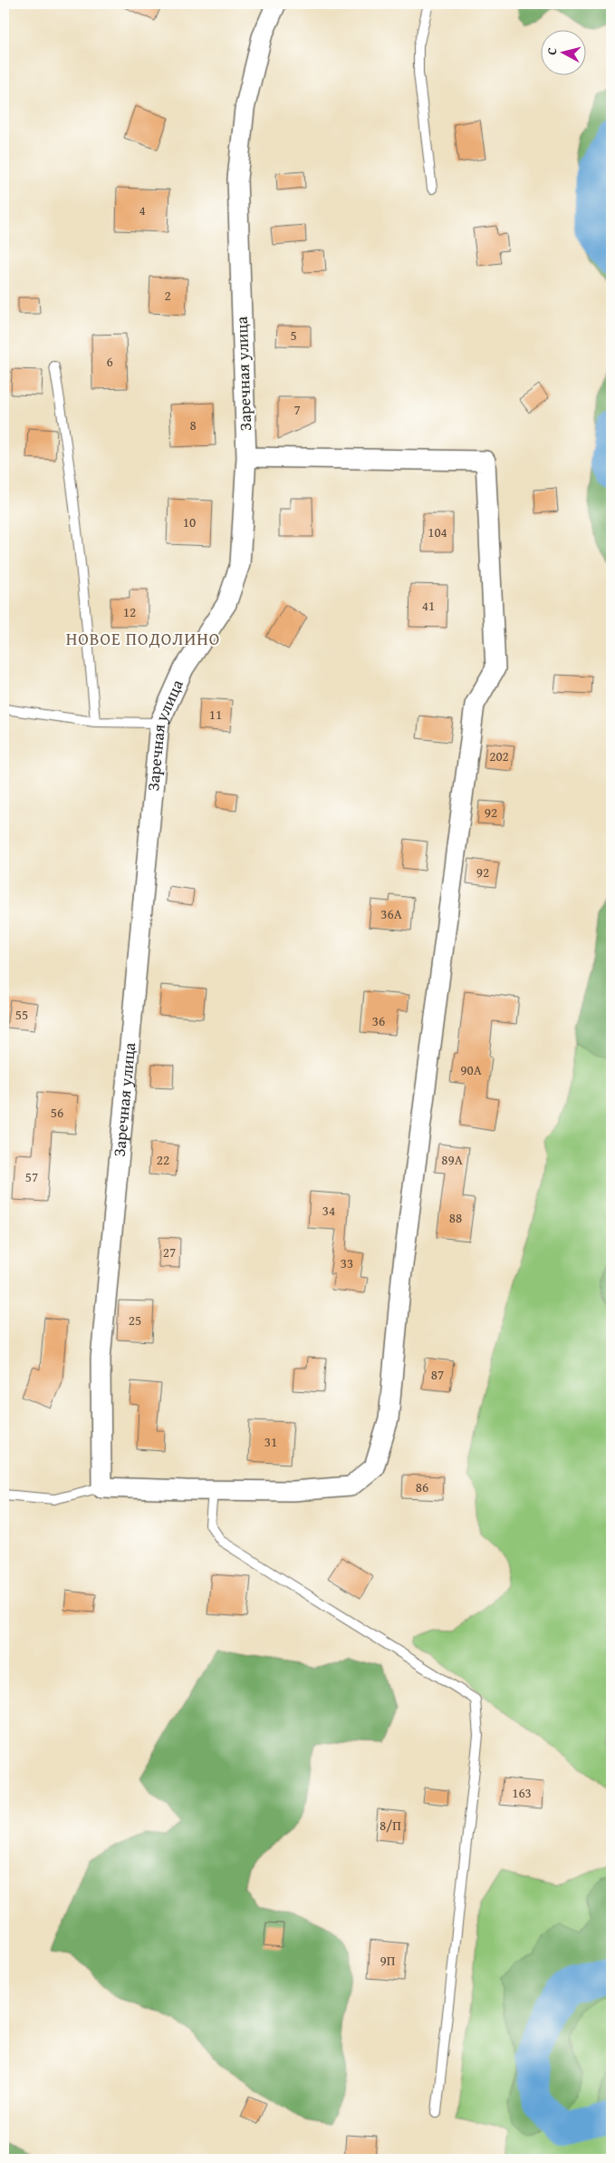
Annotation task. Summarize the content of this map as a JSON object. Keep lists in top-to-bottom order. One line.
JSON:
{"streets":{"street":["Заречная улица"]},"districts":["НОВОЕ ПОДОЛИНО"],"house_numbers":["4","2","5","6","7","8","10","104","41","12","11","202","92","92","36А","55","36","90А","56","22","89А","57","34","88","27","33","25","87","31","86","163","8/П","9П"],"north":"left"}
